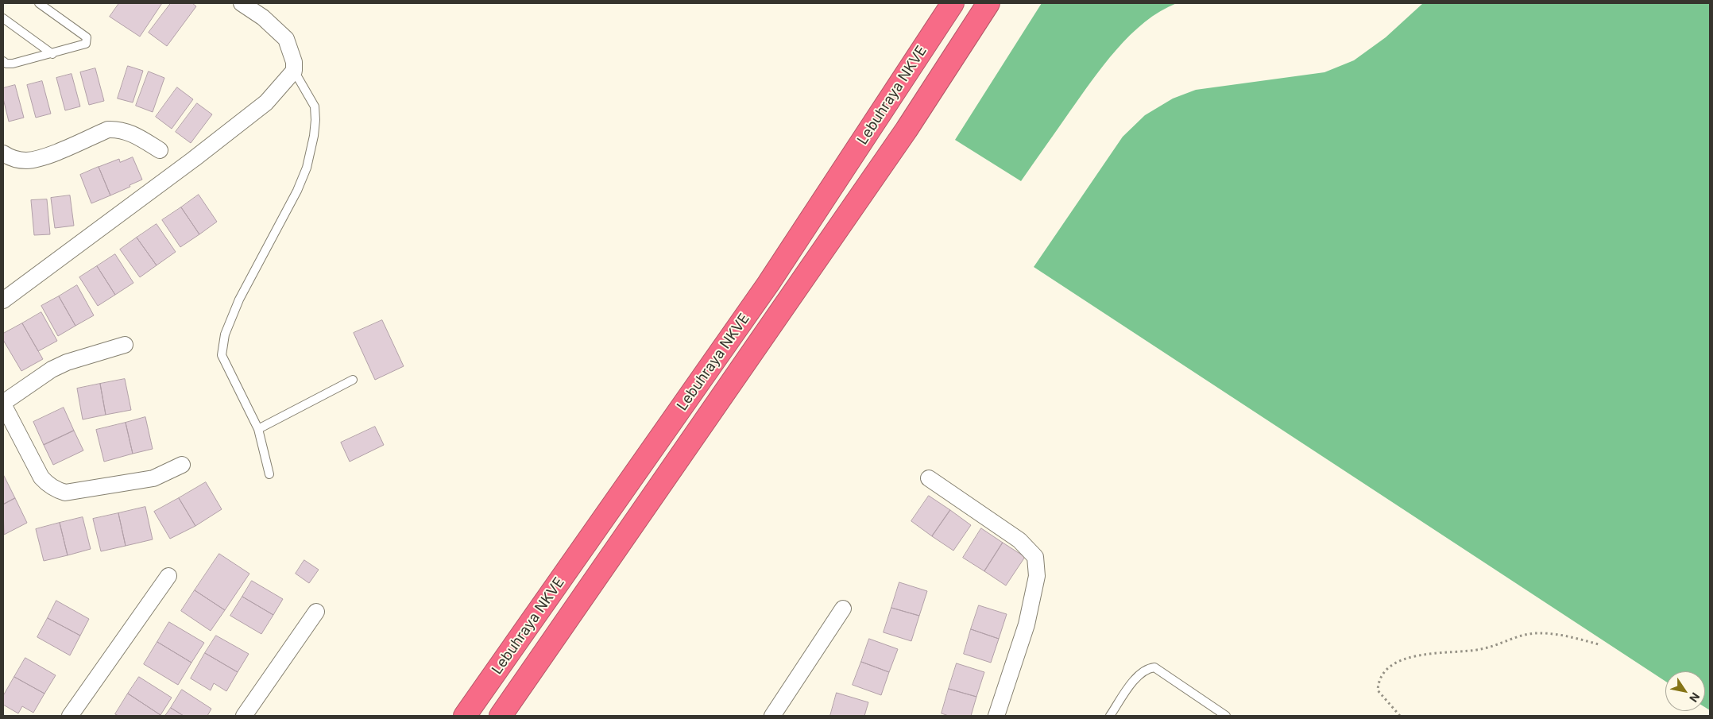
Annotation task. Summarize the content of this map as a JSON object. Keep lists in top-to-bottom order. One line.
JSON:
{"streets":{"highway":["Lebuhraya NKVE"]},"north":"bottom right"}
